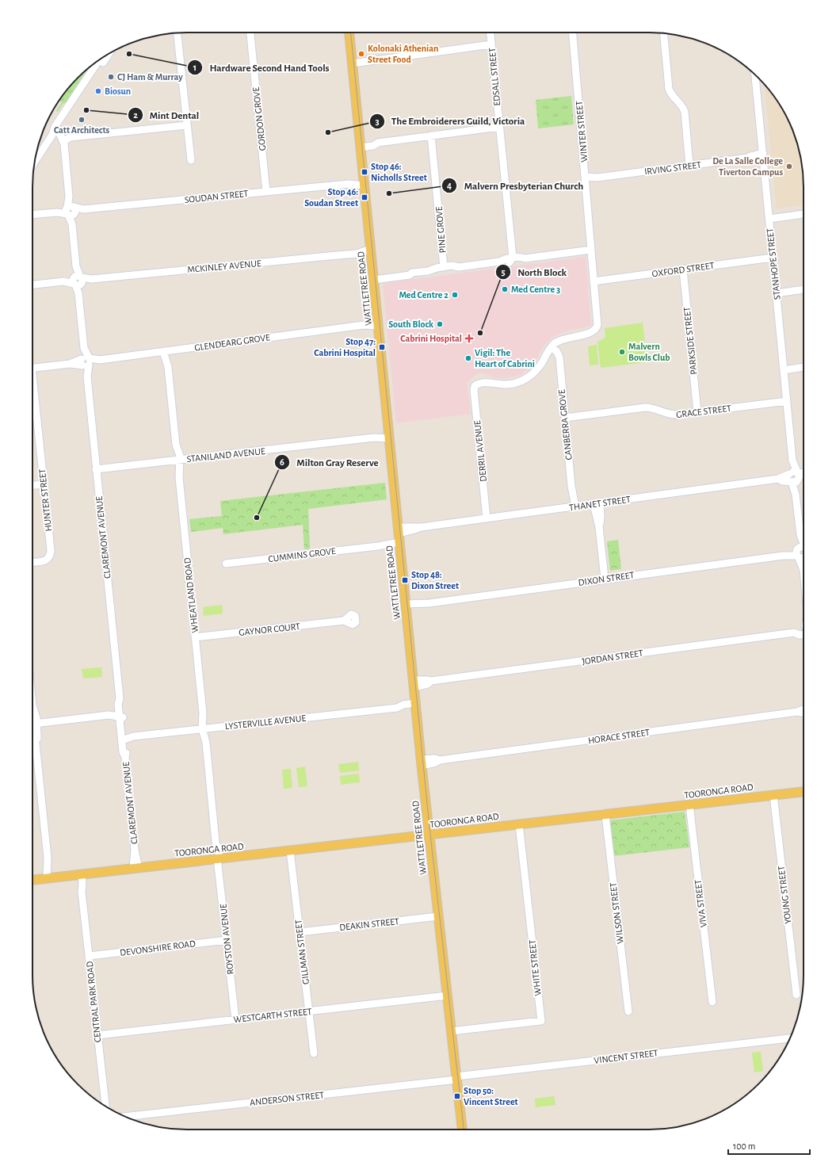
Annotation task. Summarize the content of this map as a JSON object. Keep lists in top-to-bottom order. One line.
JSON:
{"streets":{"main road":["WATTLETREE ROAD","TOORONGA ROAD"],"street":["EDSALL STREET","GORDON GROVE","WINTER STREET","IRVING STREET","SOUDAN STREET","PINE GROVE","STANHOPE STREET","MCKINLEY AVENUE","OXFORD STREET","PARKSIDE STREET","GLENDEARG GROVE","GRACE STREET","CANBERRA GROVE","DERRIL AVENUE","STANILAND AVENUE","HUNTER STREET","THANET STREET","CLAREMONT AVENUE","CUMMINS GROVE","DIXON STREET","WHEATLAND ROAD","GAYNOR COURT","JORDAN STREET","LYSTERVILLE AVENUE","HORACE STREET","YOUNG STREET","VIVA STREET","WILSON STREET","DEAKIN STREET","ROYSTON AVENUE","DEVONSHIRE ROAD","GILLMAN STREET","WHITE STREET","CENTRAL PARK ROAD","WESTGARTH STREET","VINCENT STREET","ANDERSON STREET"]},"crossings":[["GORDON GROVE","SOUDAN STREET"],["WINTER STREET","IRVING STREET"],["WINTER STREET","OXFORD STREET"],["WINTER STREET","CANBERRA GROVE"],["IRVING STREET","STANHOPE STREET"],["SOUDAN STREET","WATTLETREE ROAD"],["STANHOPE STREET","OXFORD STREET"],["STANHOPE STREET","GRACE STREET"],["STANHOPE STREET","THANET STREET"],["MCKINLEY AVENUE","WATTLETREE ROAD"],["OXFORD STREET","PARKSIDE STREET"],["WATTLETREE ROAD","GLENDEARG GROVE"],["WATTLETREE ROAD","STANILAND AVENUE"],["WATTLETREE ROAD","THANET STREET"],["WATTLETREE ROAD","CUMMINS GROVE"],["WATTLETREE ROAD","DIXON STREET"],["WATTLETREE ROAD","JORDAN STREET"],["WATTLETREE ROAD","LYSTERVILLE AVENUE"],["WATTLETREE ROAD","HORACE STREET"],["WATTLETREE ROAD","TOORONGA ROAD"],["WATTLETREE ROAD","DEAKIN STREET"],["WATTLETREE ROAD","WHITE STREET"],["WATTLETREE ROAD","WESTGARTH STREET"],["WATTLETREE ROAD","VINCENT STREET"],["WATTLETREE ROAD","ANDERSON STREET"],["PARKSIDE STREET","GRACE STREET"],["GLENDEARG GROVE","CLAREMONT AVENUE"],["GLENDEARG GROVE","WHEATLAND ROAD"],["GRACE STREET","CANBERRA GROVE"],["CANBERRA GROVE","THANET STREET"],["DERRIL AVENUE","THANET STREET"],["STANILAND AVENUE","CLAREMONT AVENUE"],["STANILAND AVENUE","WHEATLAND ROAD"],["THANET STREET","CUMMINS GROVE"],["CLAREMONT AVENUE","LYSTERVILLE AVENUE"],["CLAREMONT AVENUE","TOORONGA ROAD"],["WHEATLAND ROAD","GAYNOR COURT"],["WHEATLAND ROAD","LYSTERVILLE AVENUE"],["WHEATLAND ROAD","TOORONGA ROAD"],["WHEATLAND ROAD","ROYSTON AVENUE"],["TOORONGA ROAD","YOUNG STREET"],["TOORONGA ROAD","VIVA STREET"],["TOORONGA ROAD","WILSON STREET"],["TOORONGA ROAD","ROYSTON AVENUE"],["TOORONGA ROAD","GILLMAN STREET"],["TOORONGA ROAD","WHITE STREET"],["TOORONGA ROAD","CENTRAL PARK ROAD"],["DEAKIN STREET","GILLMAN STREET"],["ROYSTON AVENUE","DEVONSHIRE ROAD"],["ROYSTON AVENUE","WESTGARTH STREET"],["DEVONSHIRE ROAD","CENTRAL PARK ROAD"],["GILLMAN STREET","WESTGARTH STREET"],["CENTRAL PARK ROAD","WESTGARTH STREET"],["VINCENT STREET","ANDERSON STREET"]],"places":{"other":["Hardware Second Hand Tools","Kolonaki Athenian Street Food","CJ Ham & Murray","Biosun","Mint Dental","Catt Architects","The Embroiderers Guild, Victoria","De La Salle College Tiverton Campus","Malvern Presbyterian Church","Med Centre 3","Med Centre 2","South Block","North Block","Malvern Bowls Club","Vigil: The Heart of Cabrini","Milton Gray Reserve"],"transit":["Stop 46: Nicholls Street","Stop 46: Soudan Street","Stop 47: Cabrini Hospital","Stop 48: Dixon Street","Stop 50: Vincent Street"],"health":["Cabrini Hospital"]},"scale_bar":"100 m"}
